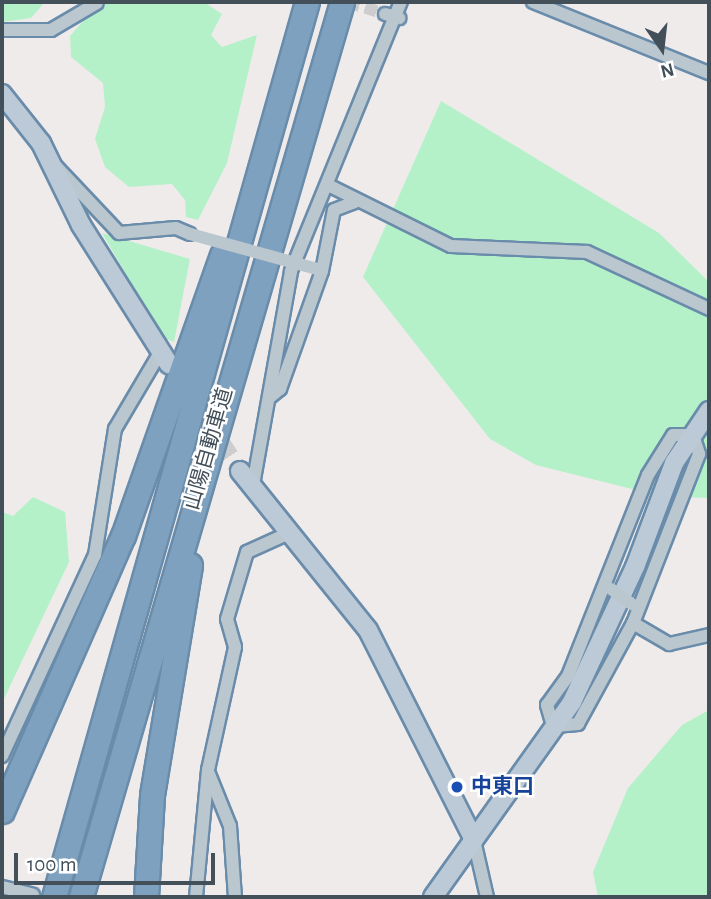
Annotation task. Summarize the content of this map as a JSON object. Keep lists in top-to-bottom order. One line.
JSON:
{"streets":{"highway":["山陽自動車道"]},"places":["中東口"],"scale_bar":"100 m","north":"bottom"}
